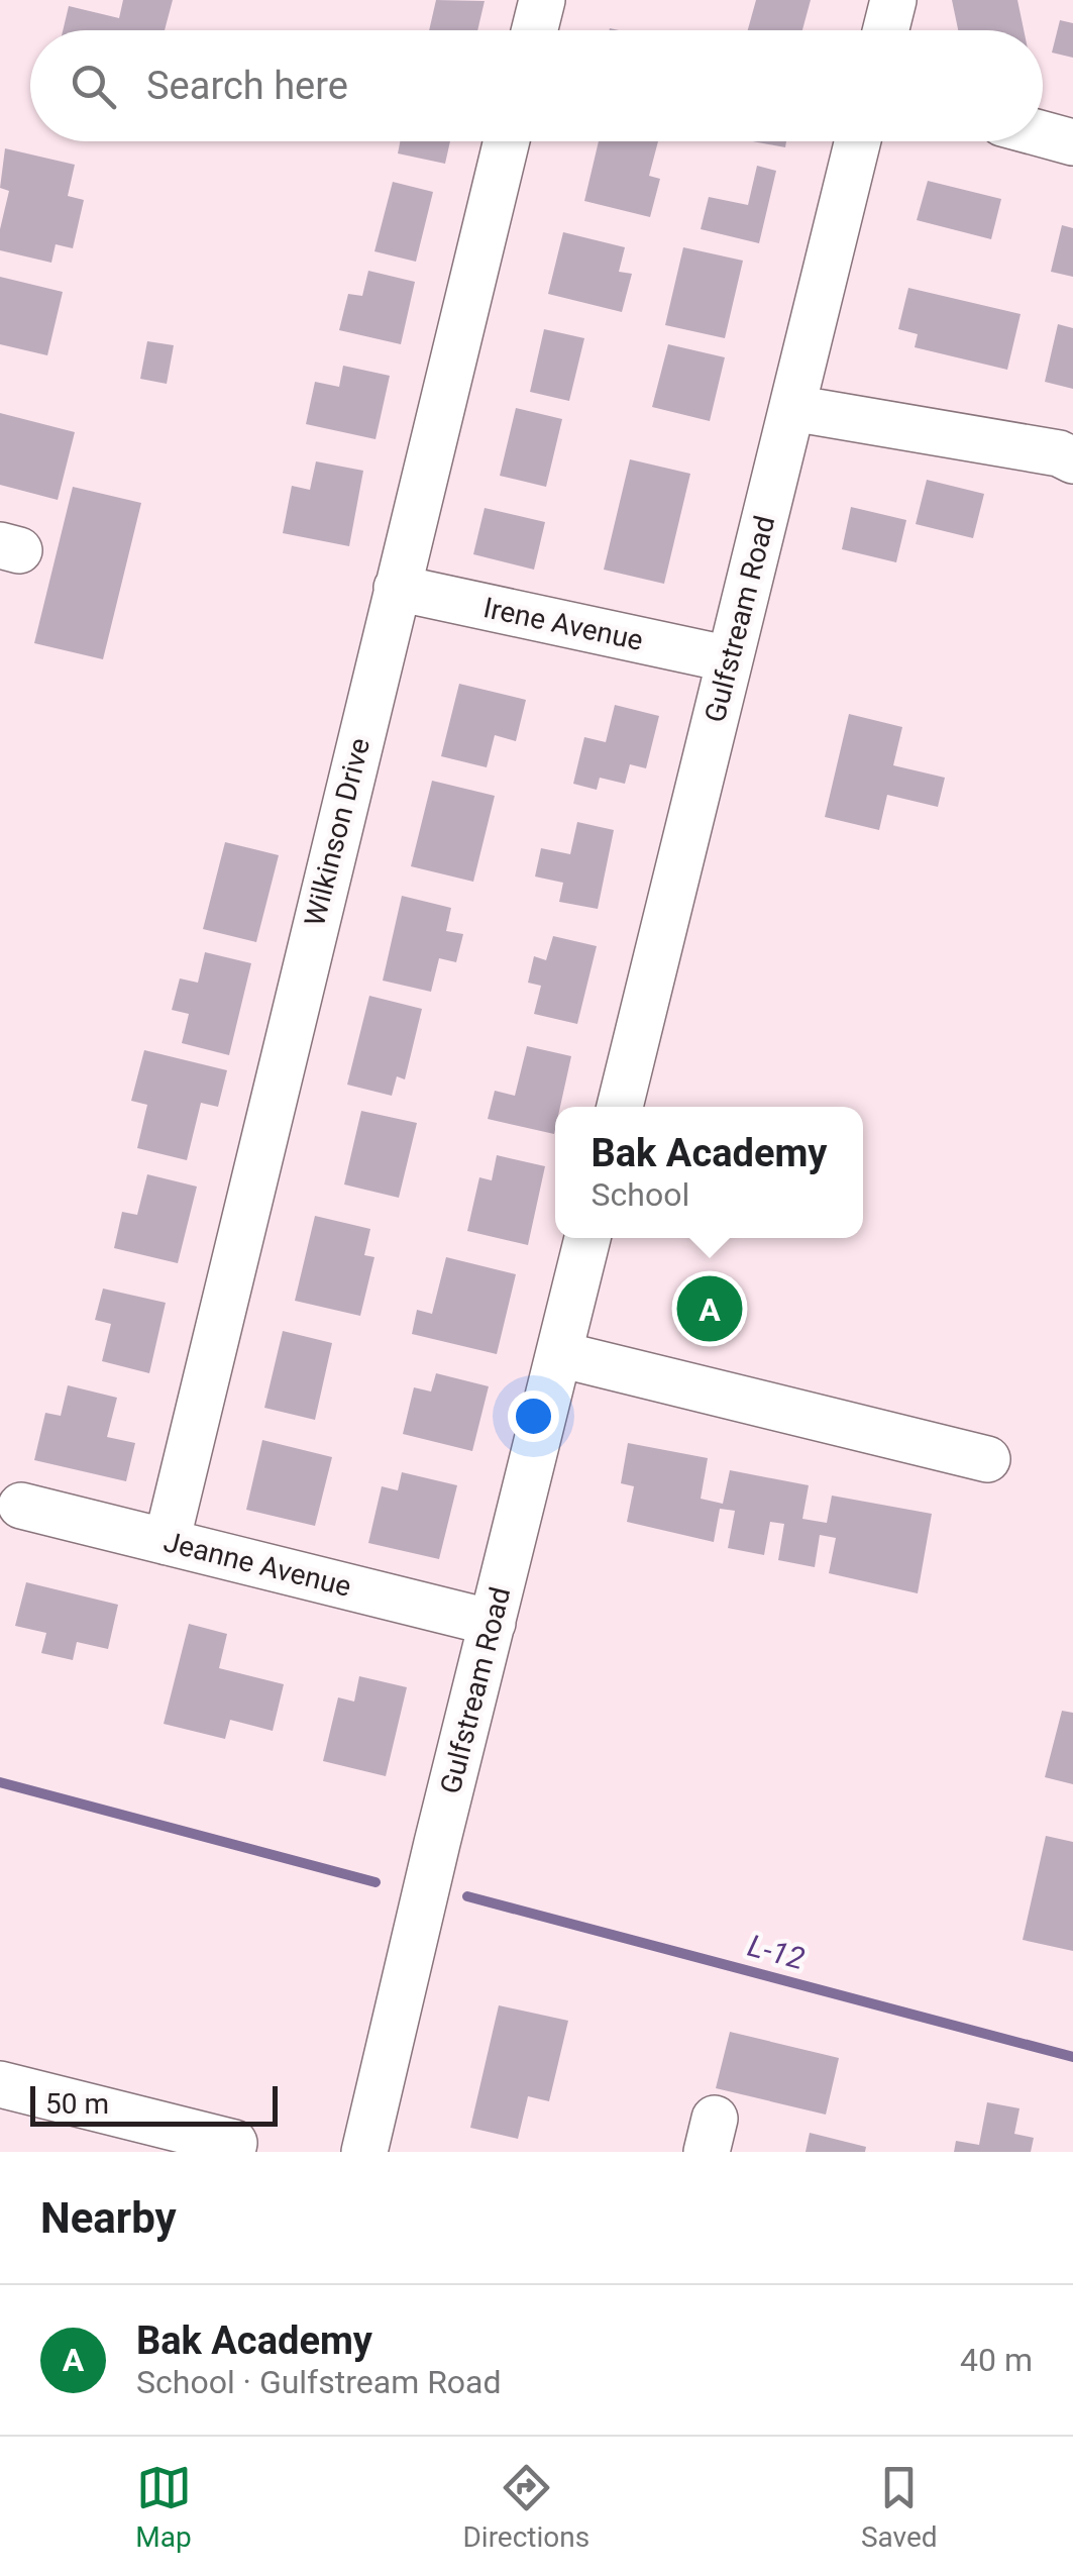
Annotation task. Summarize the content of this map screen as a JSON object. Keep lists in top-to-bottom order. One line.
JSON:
{"streets":{"street":["Gulfstream Road","Irene Avenue","Wilkinson Drive","Jeanne Avenue"]},"crossings":[["Gulfstream Road","Irene Avenue"],["Gulfstream Road","Jeanne Avenue"],["Irene Avenue","Wilkinson Drive"],["Wilkinson Drive","Jeanne Avenue"]],"water":["L-12"],"scale_bar":"50 m","page":{"search":"Search here","popup":["Bak Academy","School"],"pins":"A","scale":"50 m","heading":"Nearby","list":[{"mark":"A","name":"Bak Academy","note":"School · Gulfstream Road","value":"40 m"}],"nav":["Map","Directions","Saved"]}}
